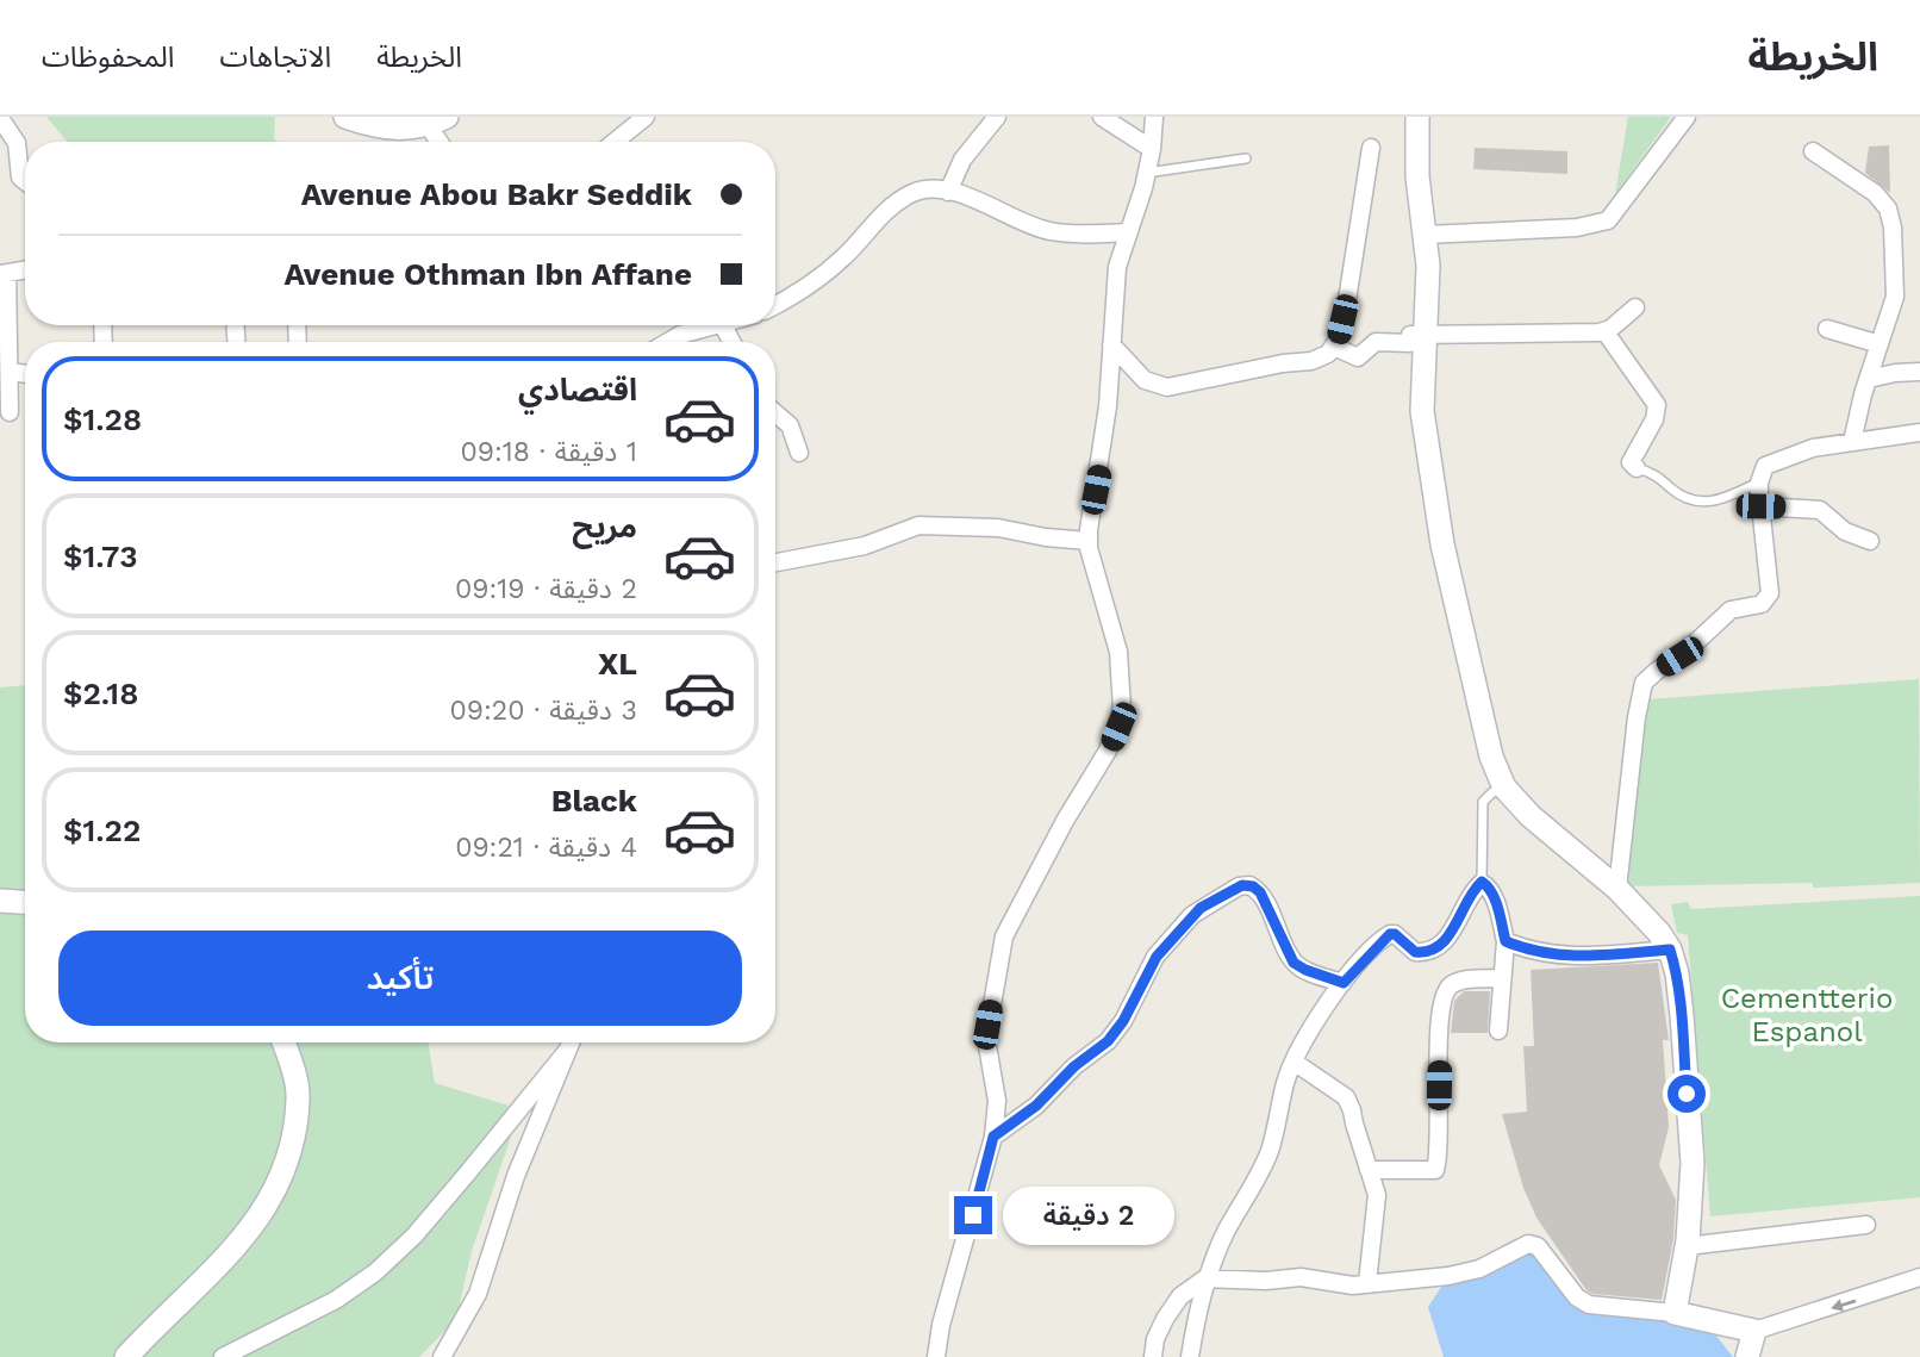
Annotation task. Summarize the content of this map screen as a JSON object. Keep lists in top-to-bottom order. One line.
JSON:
{"parks":["Cementterio Espanol"],"page":{"header":"الخريطة","nav":["الخريطة","الاتجاهات","المحفوظات"],"banner":["Avenue Abou Bakr Seddik","Avenue Othman Ibn Affane"],"list":[{"name":"اقتصادي","note":"1 دقيقة · 09:18","value":"$1.28"},{"name":"مريح","note":"2 دقيقة · 09:19","value":"$1.73"},{"name":"XL","note":"3 دقيقة · 09:20","value":"$2.18"},{"name":"Black","note":"4 دقيقة · 09:21","value":"$1.22"}],"buttons":"تأكيد","bubble":"2 دقيقة"}}
